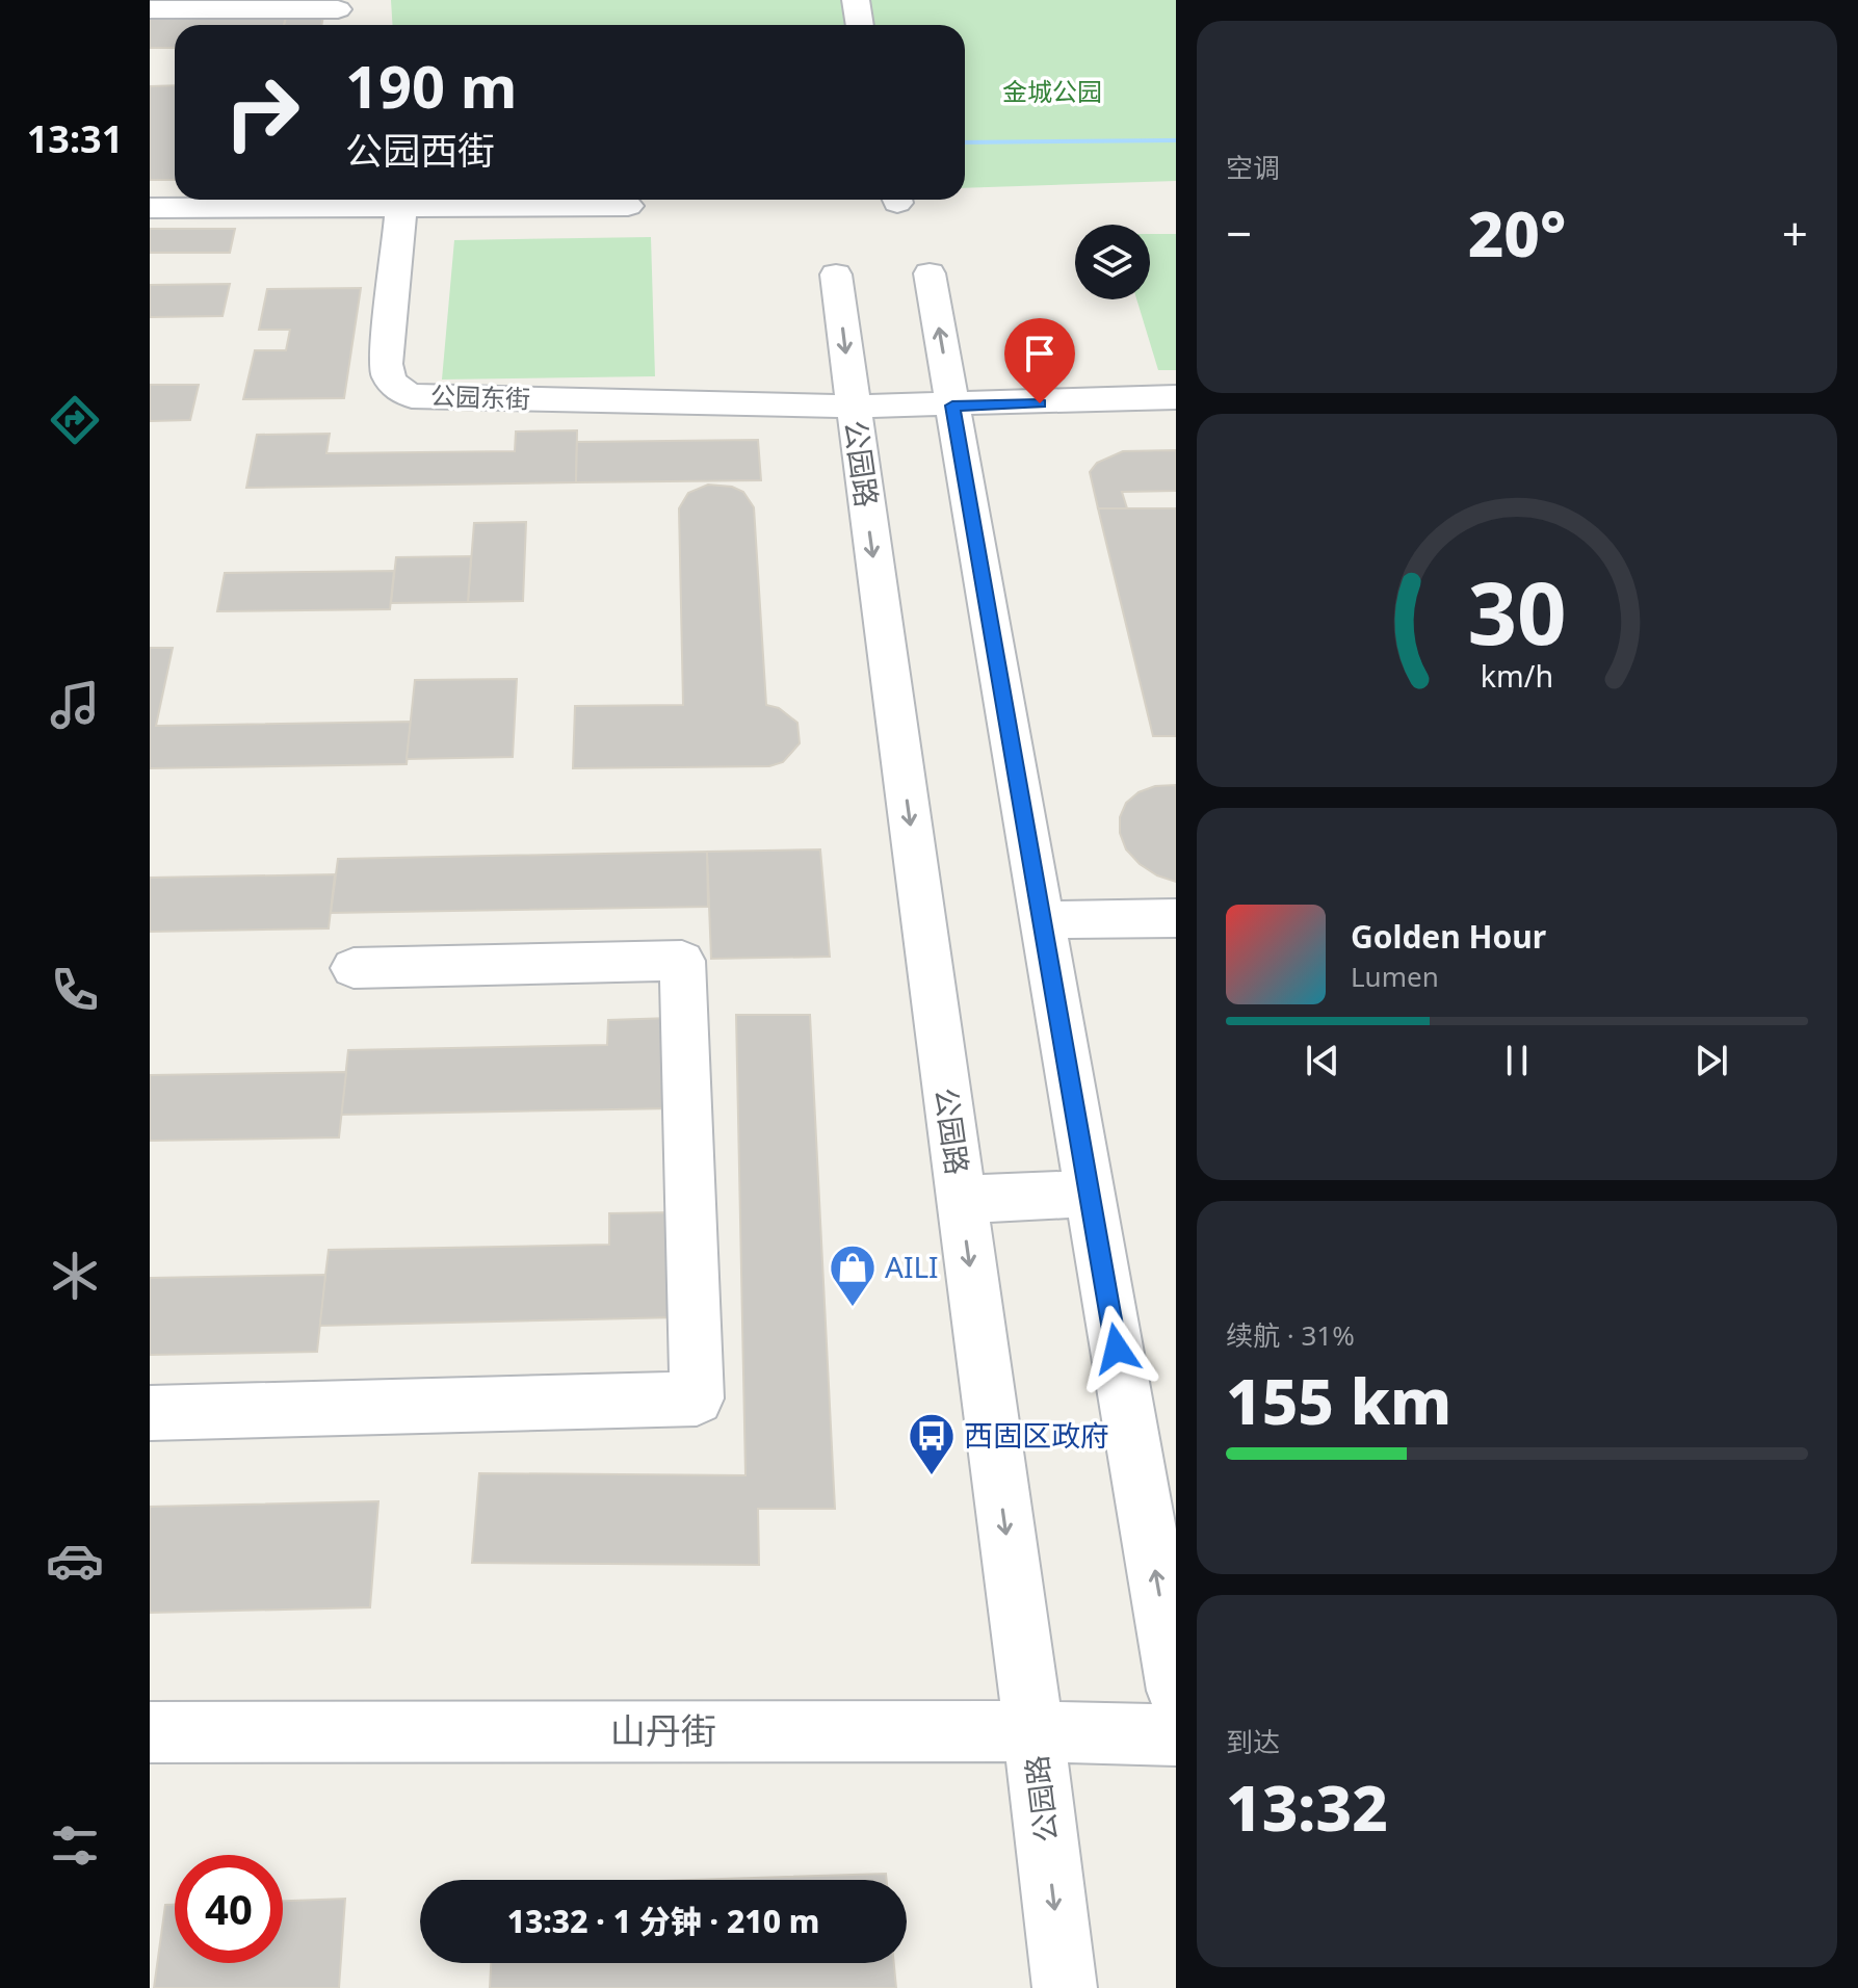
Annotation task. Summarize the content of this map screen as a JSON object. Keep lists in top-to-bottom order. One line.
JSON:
{"streets":{"street":["公园东街","公园路","山丹街"]},"crossings":[["公园东街","公园路"],["公园路","山丹街"]],"parks":["金城公园"],"places":{"shop":["AILI"],"bus stop":["西固区政府"]},"page":{"tabs":"13:31","tile":["空调",["续航 · 31%","155 km"],["到达","13:32"]],"turn":["190 m","公园西街"],"heat":["−","20°","+"],"song":["Golden Hour","Lumen"],"limit":"40","trip":"13:32 · 1 分钟 · 210 m","gauge":["30","km/h"]}}
